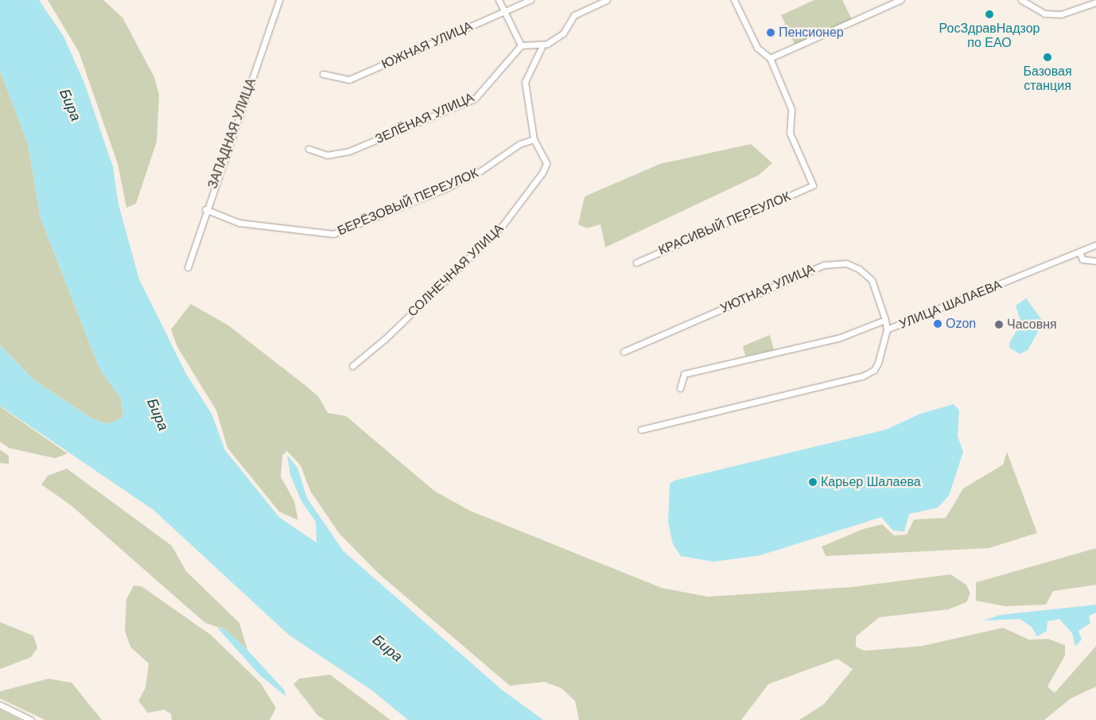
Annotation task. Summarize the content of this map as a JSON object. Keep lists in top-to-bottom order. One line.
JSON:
{"streets":{"street":["ЮЖНАЯ УЛИЦА","ЗЕЛЁНАЯ УЛИЦА","ЗАПАДНАЯ УЛИЦА","БЕРЁЗОВЫЙ ПЕРЕУЛОК","КРАСИВЫЙ ПЕРЕУЛОК","СОЛНЕЧНАЯ УЛИЦА","УЮТНАЯ УЛИЦА","УЛИЦА ШАЛАЕВА"]},"crossings":[["ЗАПАДНАЯ УЛИЦА","БЕРЁЗОВЫЙ ПЕРЕУЛОК"],["БЕРЁЗОВЫЙ ПЕРЕУЛОК","СОЛНЕЧНАЯ УЛИЦА"],["УЮТНАЯ УЛИЦА","УЛИЦА ШАЛАЕВА"]],"water":["Бира"],"places":["РосЗдравНадзор по ЕАО","Пенсионер","Базовая станция","Ozon","Часовня","Карьер Шалаева"]}
